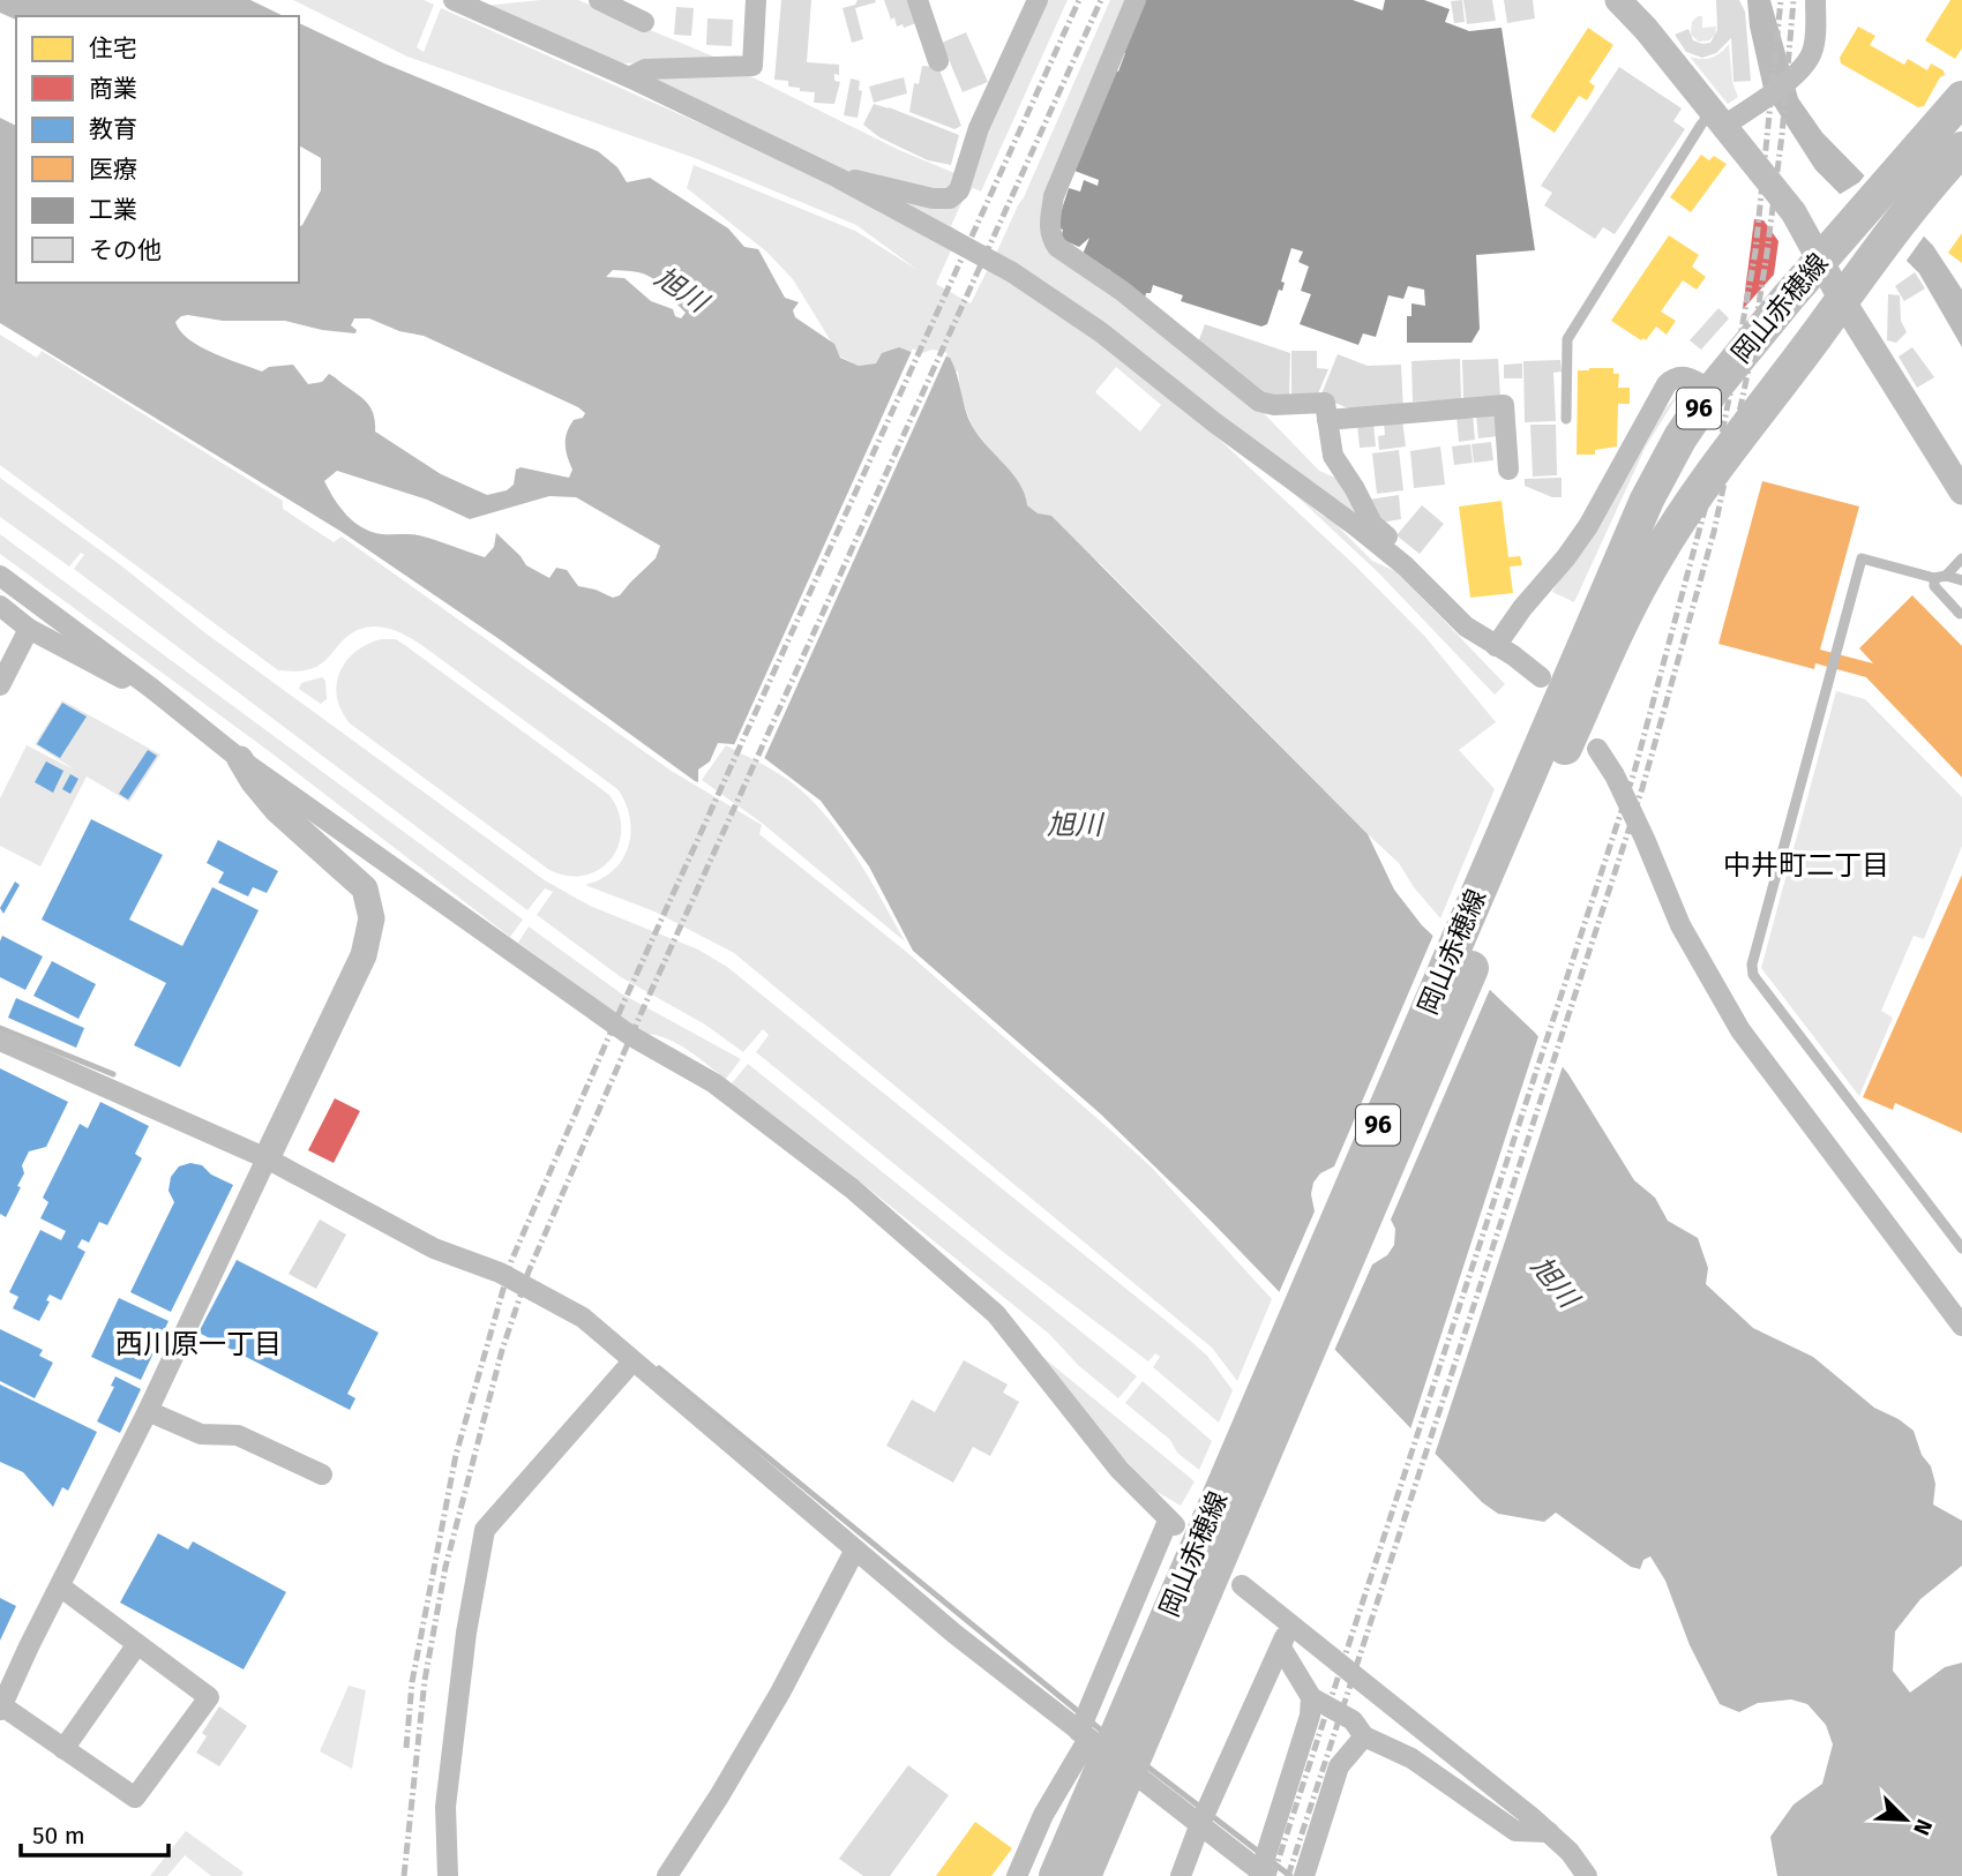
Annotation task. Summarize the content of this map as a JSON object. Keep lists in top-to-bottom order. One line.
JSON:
{"streets":{"main road":["岡山赤穂線","96"]},"districts":["中井町二丁目","西川原一丁目"],"water":["旭川"],"legend":["住宅","商業","教育","医療","工業","その他"],"scale_bar":"50 m","north":"bottom right"}
